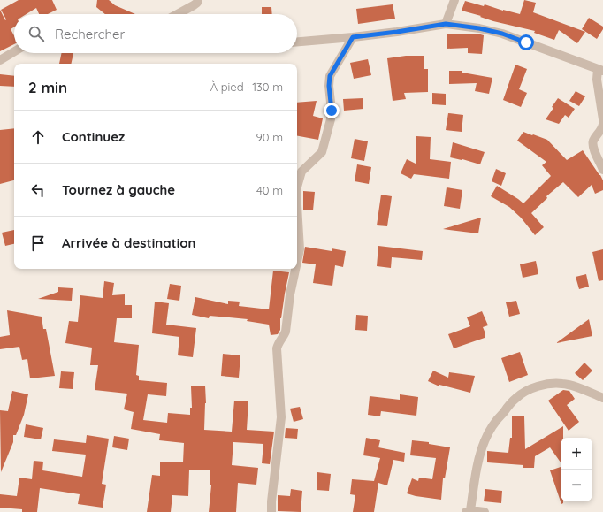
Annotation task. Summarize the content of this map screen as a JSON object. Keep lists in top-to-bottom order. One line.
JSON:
{"page":{"search":"Rechercher","heading":["2 min","À pied · 130 m"],"list":[["Continuez","90 m"],["Tournez à gauche","40 m"],"Arrivée à destination"],"map_buttons":["+","−"]}}
